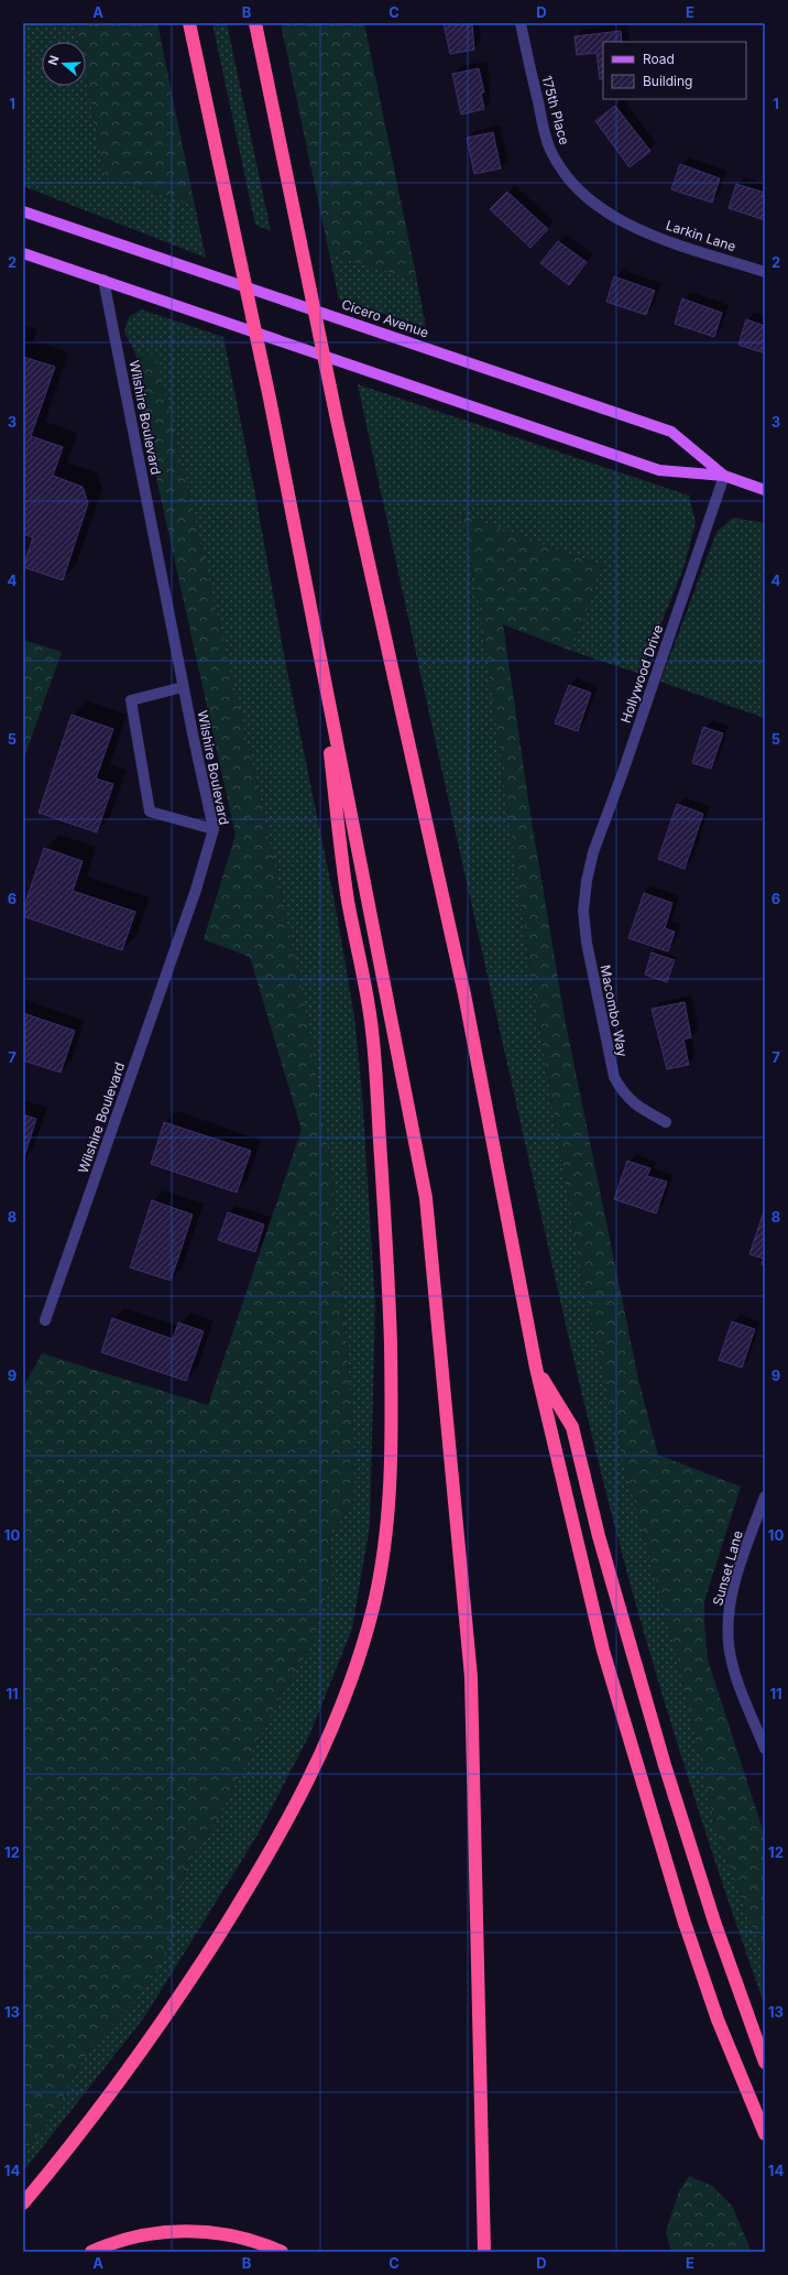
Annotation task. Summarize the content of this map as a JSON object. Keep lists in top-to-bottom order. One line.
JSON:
{"streets":{"main road":["Cicero Avenue"],"street":["175th Place","Larkin Lane","Wilshire Boulevard","Hollywood Drive","Macombo Way","Sunset Lane"]},"crossings":[["175th Place","Larkin Lane"],["Cicero Avenue","Wilshire Boulevard"],["Cicero Avenue","Hollywood Drive"],["Hollywood Drive","Macombo Way"]],"legend":["Road","Building"],"north":"left","grid":{"columns":["A","B","C","D","E"],"rows":["1","2","3","4","5","6","7","8","9","10","11","12","13","14"]}}
